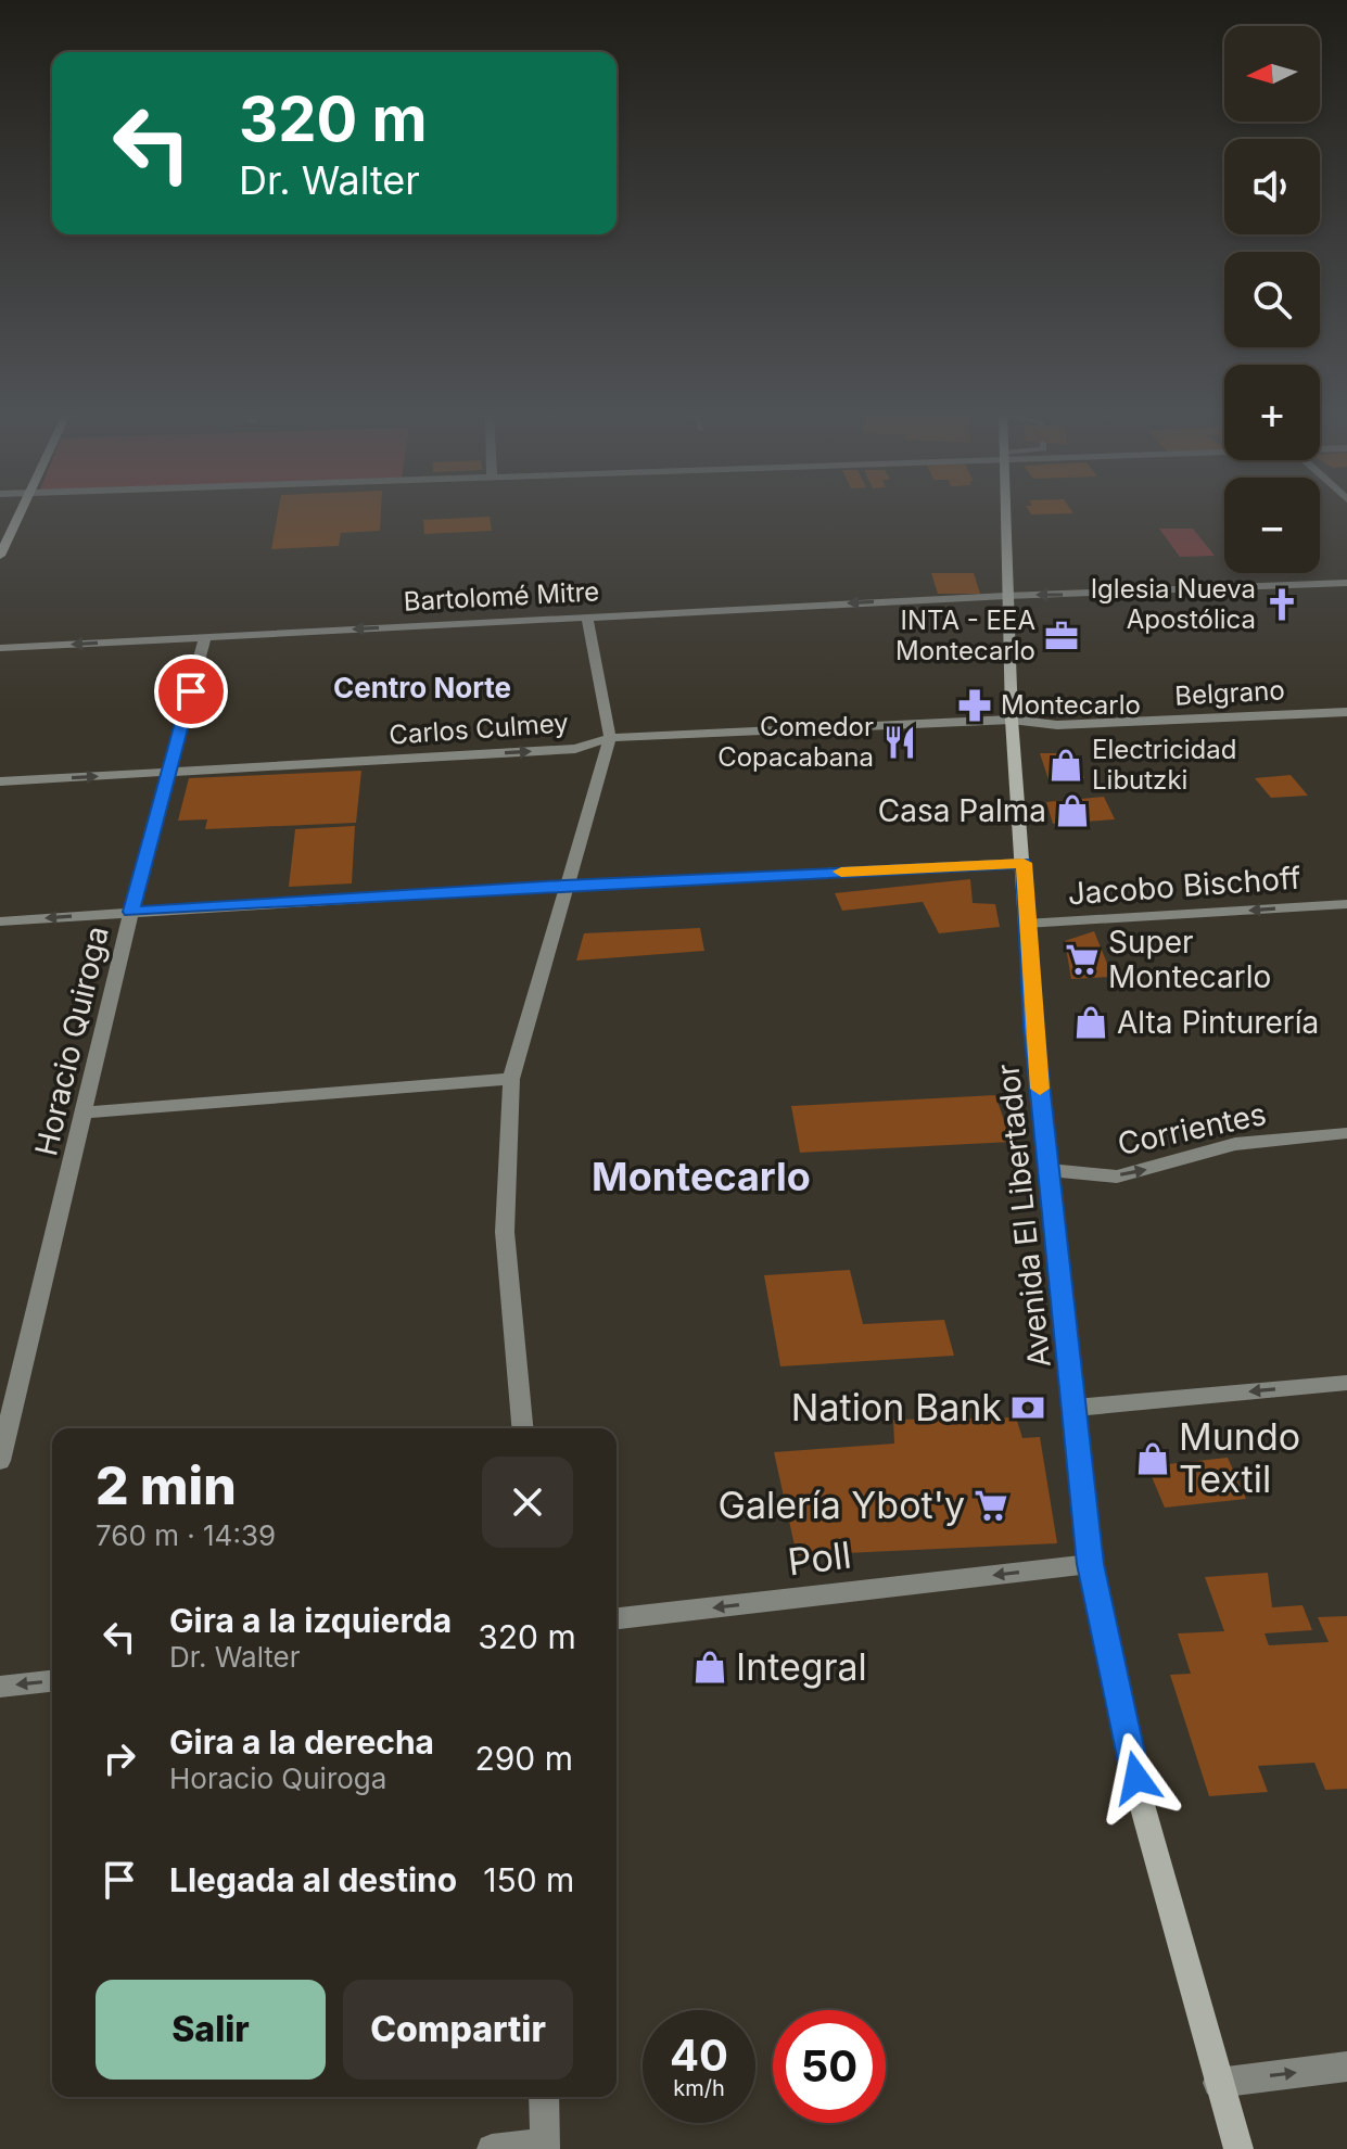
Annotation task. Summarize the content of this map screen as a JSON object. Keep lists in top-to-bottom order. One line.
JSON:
{"streets":{"main road":["Avenida El Libertador"],"street":["Bartolomé Mitre","Belgrano","Carlos Culmey","Jacobo Bischoff","Horacio Quiroga","Corrientes","Poll"]},"crossings":[["Bartolomé Mitre","Horacio Quiroga"],["Bartolomé Mitre","Avenida El Libertador"],["Belgrano","Carlos Culmey"],["Belgrano","Avenida El Libertador"],["Carlos Culmey","Horacio Quiroga"],["Carlos Culmey","Avenida El Libertador"],["Jacobo Bischoff","Avenida El Libertador"],["Corrientes","Avenida El Libertador"],["Avenida El Libertador","Poll"]],"one_way":["Bartolomé Mitre","Jacobo Bischoff","Corrientes","Poll"],"districts":["Centro Norte","Montecarlo"],"places":{"church":["Iglesia Nueva Apostólica"],"office":["INTA - EEA Montecarlo"],"pharmacy":["Montecarlo"],"restaurant":["Comedor Copacabana"],"shop":["Electricidad Libutzki","Casa Palma","Alta Pinturería","Mundo Textil","Integral"],"supermarket":["Super Montecarlo","Galería Ybot'y"],"bank":["Nation Bank"]},"north":"left","page":{"map_buttons":["+","−"],"turn":["320 m","Dr. Walter"],"heading":["2 min","760 m · 14:39"],"list":[{"name":"Gira a la izquierda","note":"Dr. Walter","value":"320 m"},{"name":"Gira a la derecha","note":"Horacio Quiroga","value":"290 m"},{"name":"Llegada al destino","value":"150 m"}],"buttons":["Salir","Compartir"],"speed":"40 km/h","limit":"50"}}
